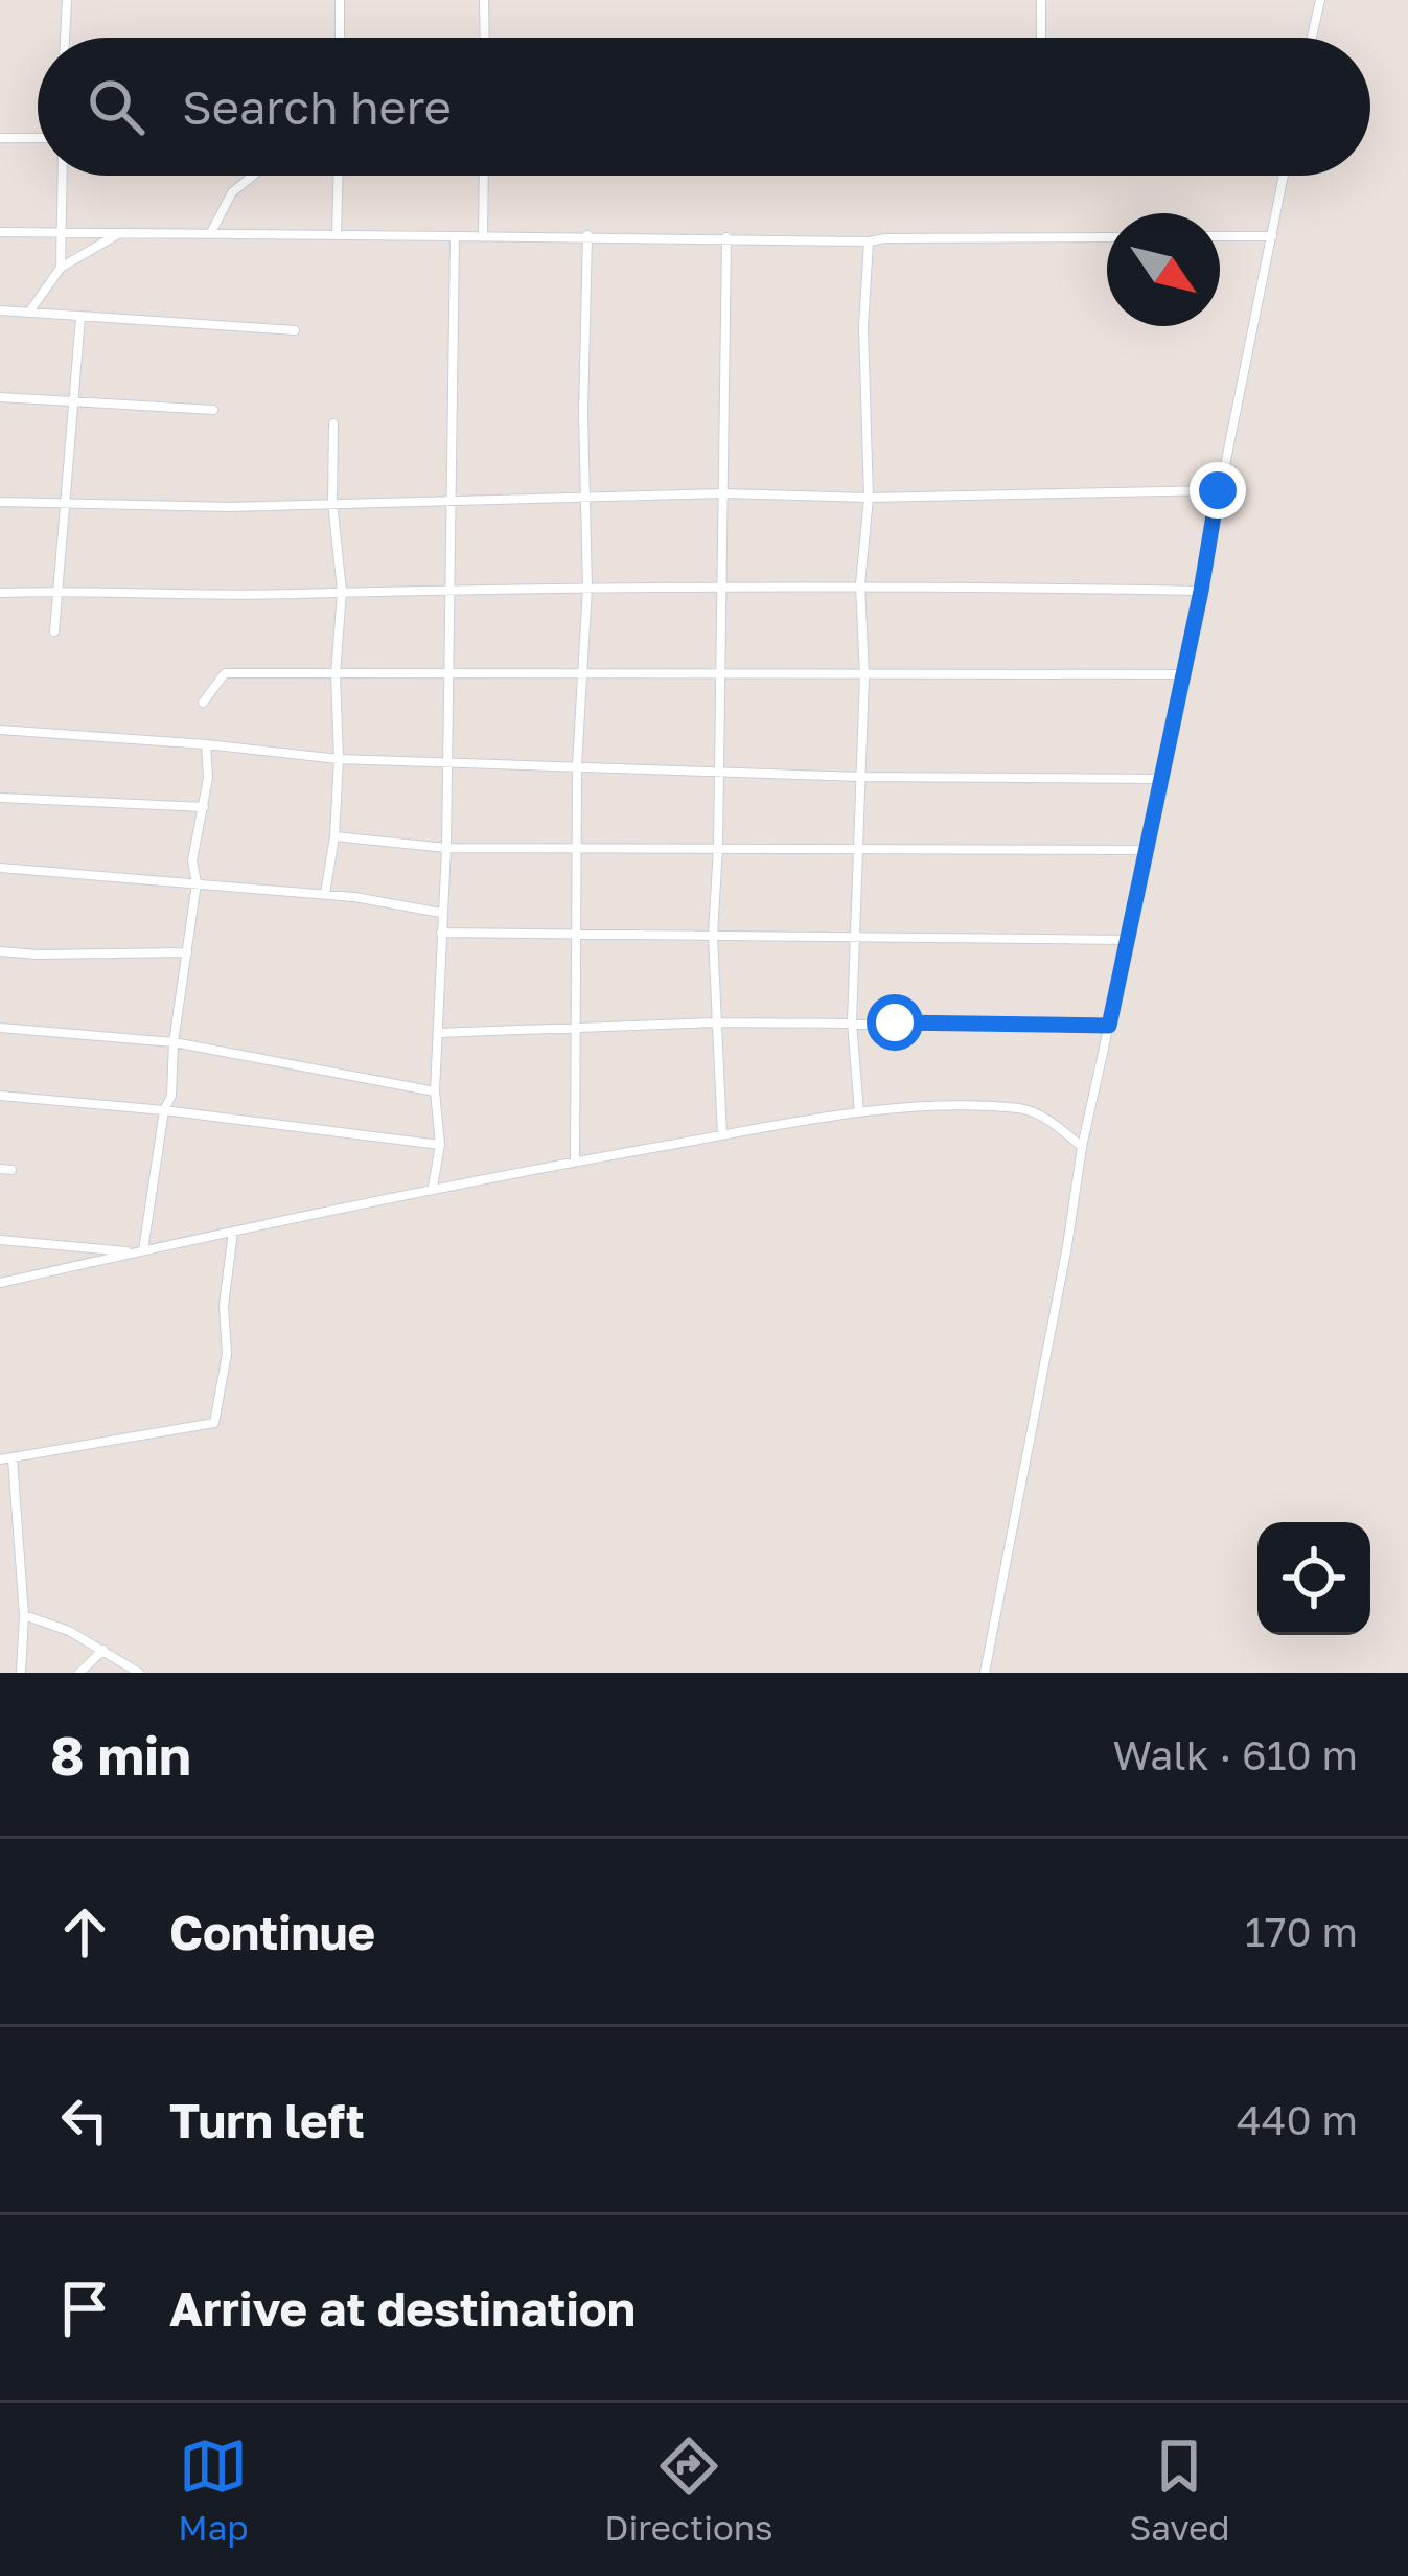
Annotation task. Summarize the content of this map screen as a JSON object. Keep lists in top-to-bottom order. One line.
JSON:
{"north":"bottom right","page":{"search":"Search here","heading":["8 min","Walk · 610 m"],"list":[["Continue","170 m"],["Turn left","440 m"],"Arrive at destination"],"nav":["Map","Directions","Saved"]}}
